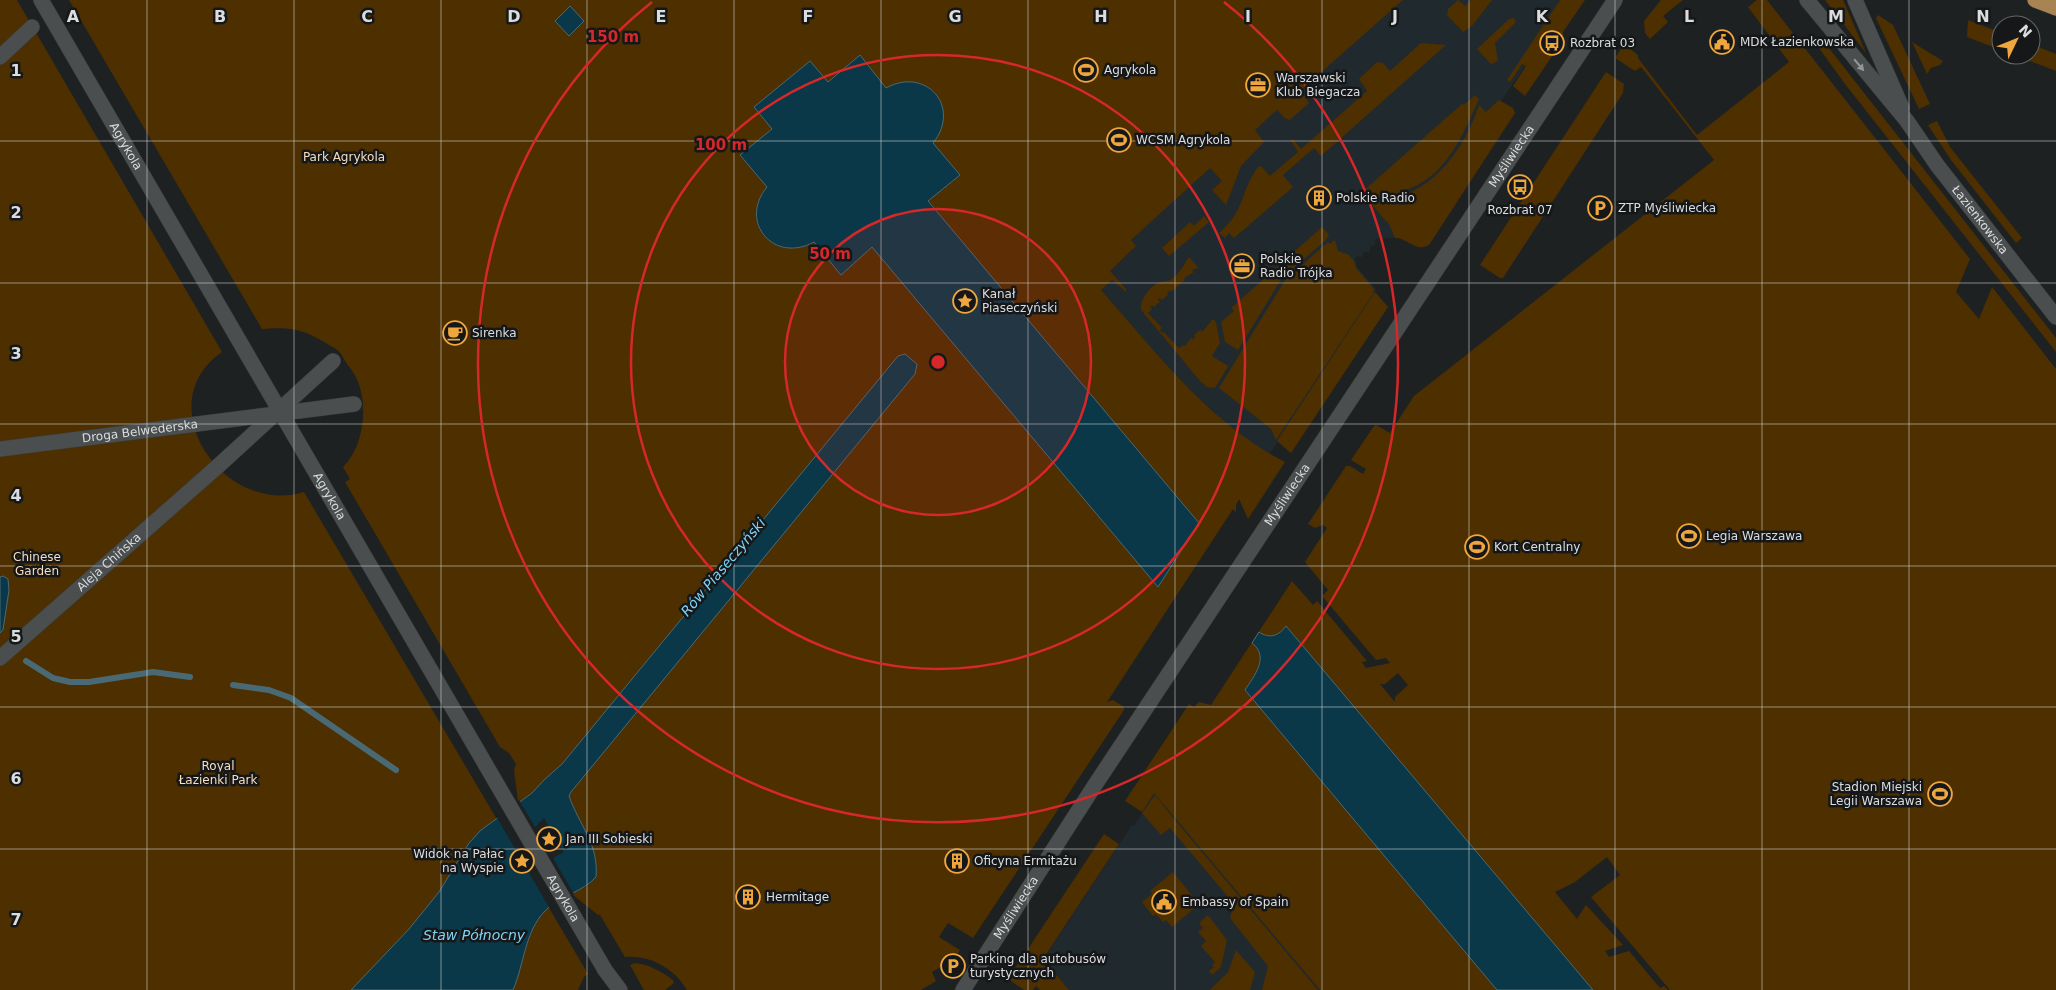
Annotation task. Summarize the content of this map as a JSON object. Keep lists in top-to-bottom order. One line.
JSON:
{"streets":{"street":["Agrykola","Myśliwiecka","Łazienkowska","Droga Belwederska","Aleja Chińska"]},"crossings":[["Agrykola","Droga Belwederska"],["Agrykola","Aleja Chińska"],["Droga Belwederska","Aleja Chińska"]],"water":["Rów Piaseczyński","Staw Północny"],"parks":["Park Agrykola","Chinese Garden","Royal Łazienki Park"],"places":{"public building":["MDK Łazienkowska","Embassy of Spain"],"bus stop":["Rozbrat 03","Rozbrat 07"],"sports":["Agrykola","WCSM Agrykola","Legia Warszawa","Kort Centralny","Stadion Miejski Legii Warszawa"],"office":["Warszawski Klub Biegacza","Polskie Radio Trójka"],"building":["Polskie Radio","Oficyna Ermitażu","Hermitage"],"parking":["ZTP Myśliwiecka","Parking dla autobusów turystycznych"],"place":["Kanał Piaseczyński","Jan III Sobieski","Widok na Pałac na Wyspie"],"cafe":["Sirenka"]},"north":"top right","grid":{"columns":["A","B","C","D","E","F","G","H","I","J","K","L","M","N"],"rows":["1","2","3","4","5","6","7"]},"rings":["150 m","100 m","50 m"]}
